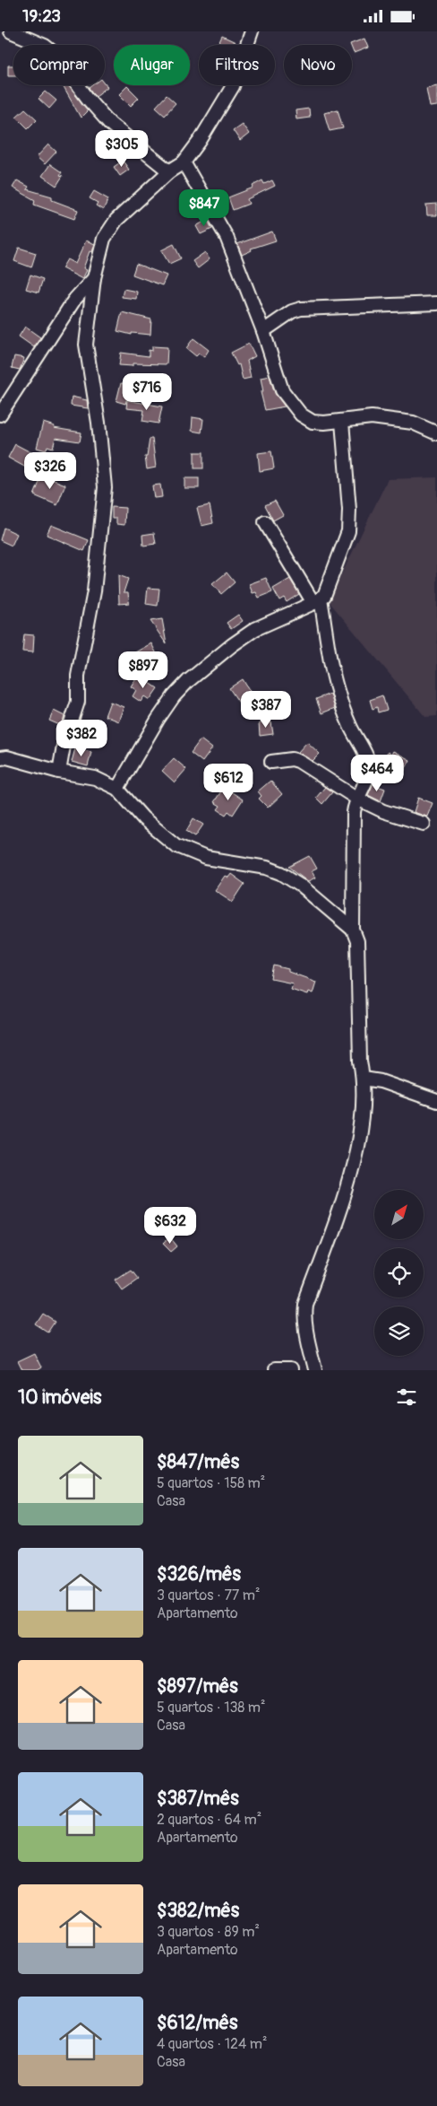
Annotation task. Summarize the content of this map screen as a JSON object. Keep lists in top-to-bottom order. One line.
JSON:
{"north":"top right","page":{"status":"19:23","chip":["Comprar","Alugar","Filtros","Novo"],"price":["$305","$847","$716","$326","$897","$387","$382","$464","$612","$632"],"heading":"10 imóveis","list":[{"name":"$847/mês","note":"5 quartos · 158 m² · Casa"},{"name":"$326/mês","note":"3 quartos · 77 m² · Apartamento"},{"name":"$897/mês","note":"5 quartos · 138 m² · Casa"},{"name":"$387/mês","note":"2 quartos · 64 m² · Apartamento"},{"name":"$382/mês","note":"3 quartos · 89 m² · Apartamento"},{"name":"$612/mês","note":"4 quartos · 124 m² · Casa"}]}}
